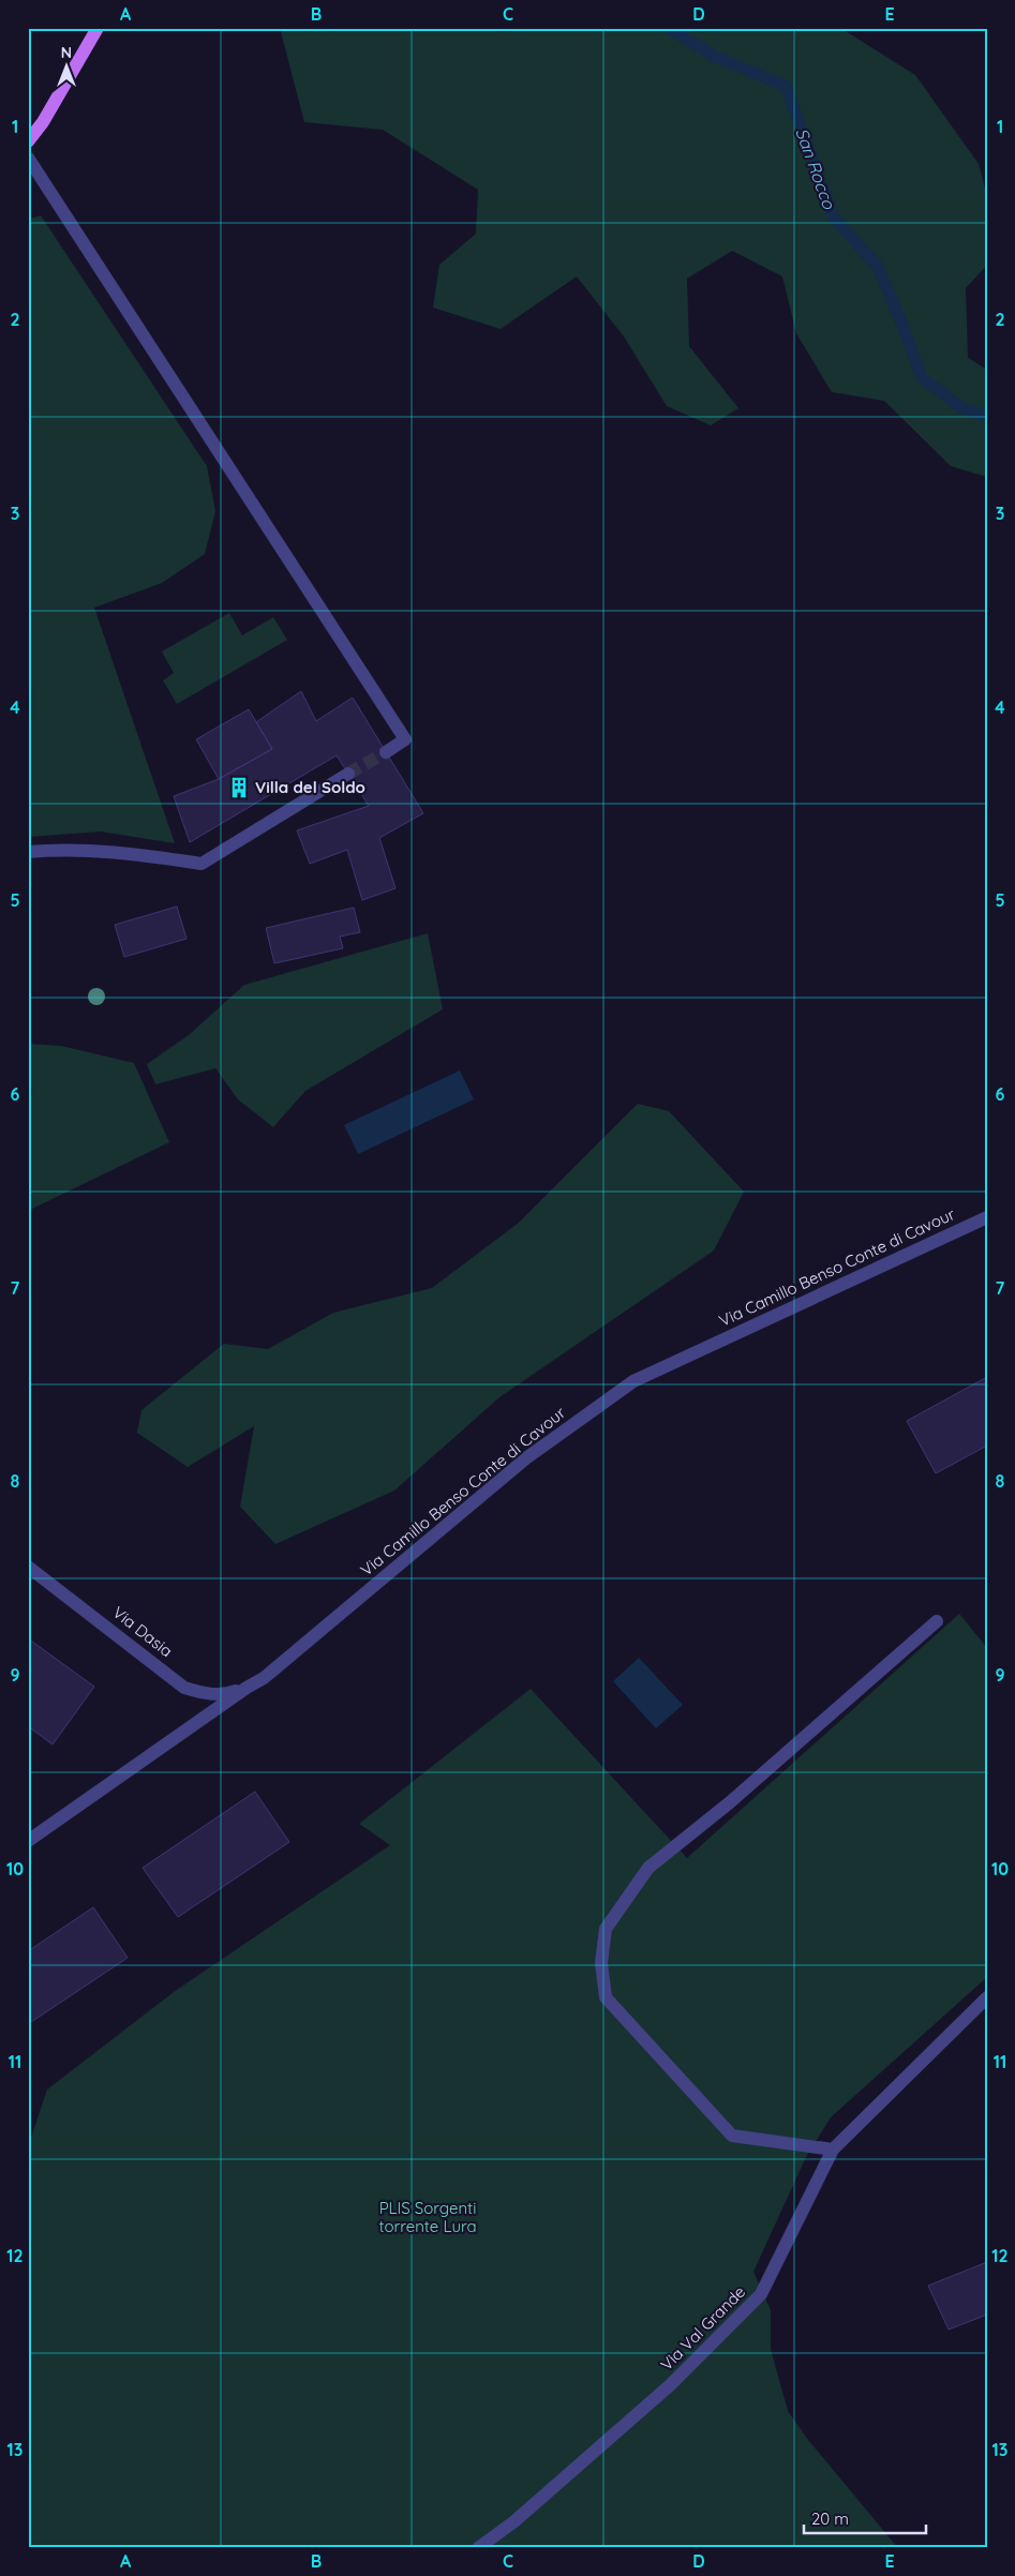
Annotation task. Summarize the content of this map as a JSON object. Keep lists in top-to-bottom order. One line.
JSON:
{"streets":{"street":["Via Camillo Benso Conte di Cavour","Via Dasia","Via Val Grande"]},"crossings":[["Via Camillo Benso Conte di Cavour","Via Dasia"]],"water":["San Rocco"],"parks":["PLIS Sorgenti torrente Lura"],"places":{"building":["Villa del Soldo"]},"scale_bar":"20 m","north":"top","grid":{"columns":["A","B","C","D","E"],"rows":["1","2","3","4","5","6","7","8","9","10","11","12","13"]}}
